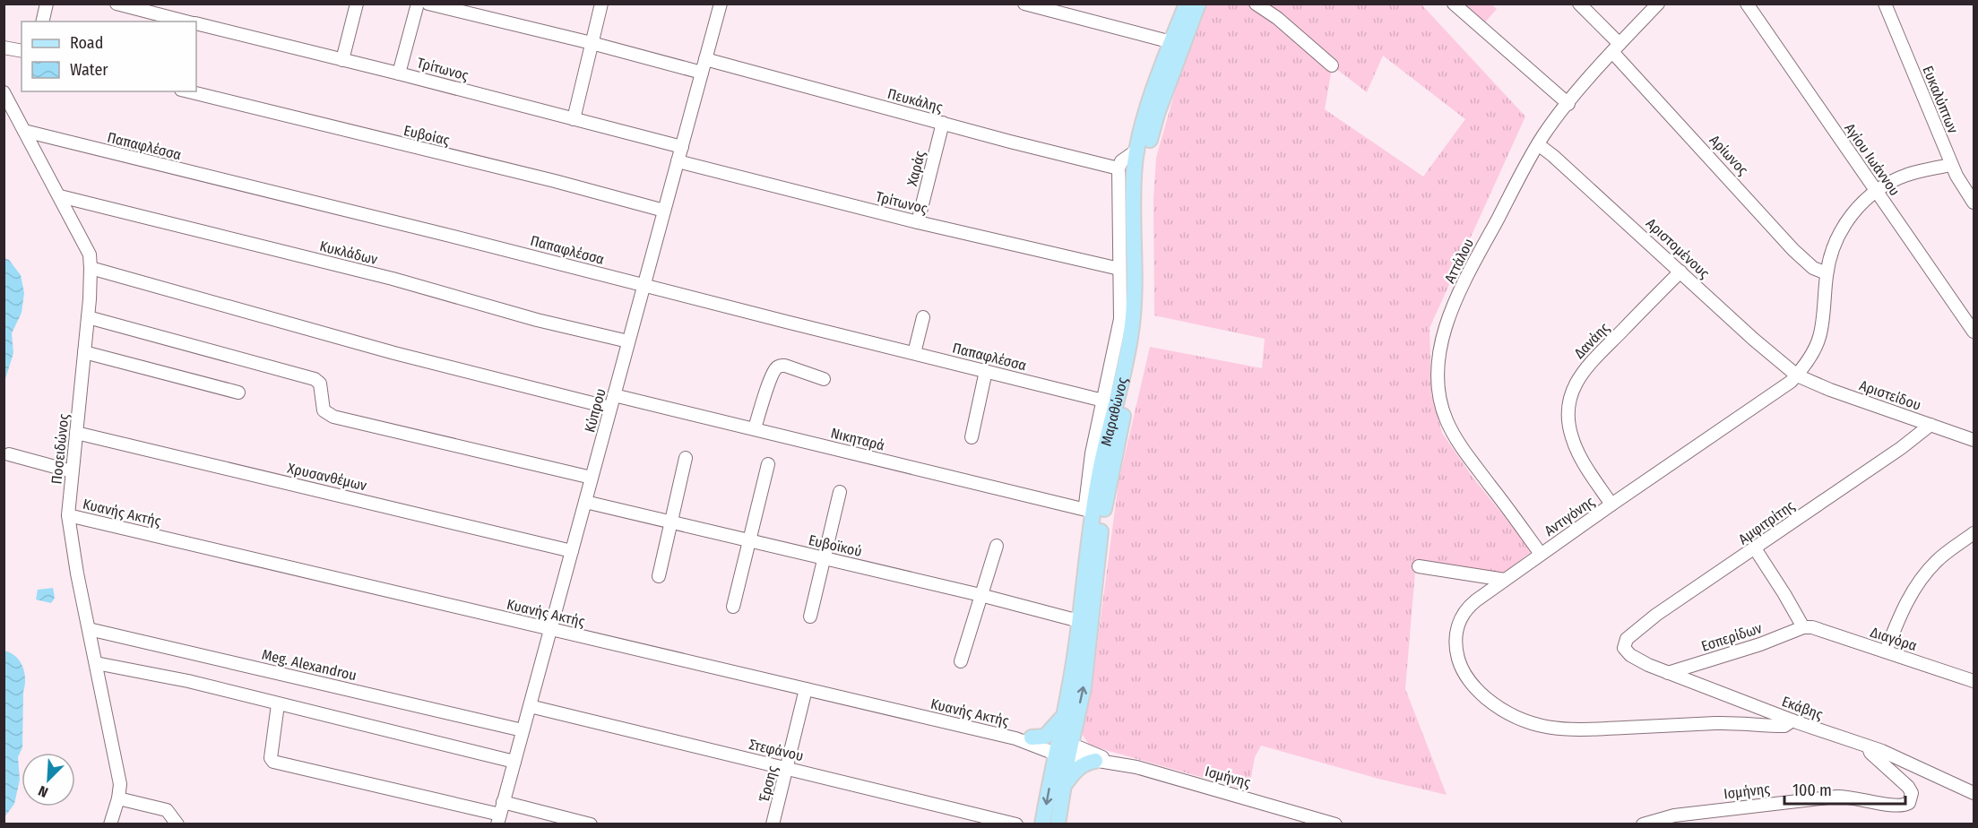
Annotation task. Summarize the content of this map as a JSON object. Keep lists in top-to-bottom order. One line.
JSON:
{"streets":{"main road":["Μαραθώνος"],"street":["Τρίτωνος","Ευκαλύπτων","Πευκάλης","Ευβοίας","Παπαφλέσσα","Αρίωνος","Αγίου Ιωάννου","Χαράς","Αριστομένους","Κυκλάδων","Αττάλου","Δανάης","Αριστείδου","Κύπρου","Νικηταρά","Ποσειδώνος","Χρυσανθέμων","Κυανής Ακτής","Αντιγόνης","Αμφιτρίτης","Ευβοϊκού","Εσπερίδων","Διαγόρα","Meg. Alexandrou","Εκάβης","Στεφάνου","Ισμήνης","Έρσης"]},"crossings":[["Τρίτωνος","Χαράς"],["Τρίτωνος","Κύπρου"],["Ευκαλύπτων","Αντιγόνης"],["Πευκάλης","Χαράς"],["Πευκάλης","Κύπρου"],["Ευβοίας","Κύπρου"],["Παπαφλέσσα","Κύπρου"],["Παπαφλέσσα","Ποσειδώνος"],["Αρίωνος","Αττάλου"],["Αρίωνος","Αντιγόνης"],["Αγίου Ιωάννου","Αντιγόνης"],["Αριστομένους","Αττάλου"],["Αριστομένους","Δανάης"],["Αριστομένους","Αριστείδου"],["Αριστομένους","Αντιγόνης"],["Κυκλάδων","Κύπρου"],["Κυκλάδων","Ποσειδώνος"],["Αττάλου","Αντιγόνης"],["Δανάης","Αντιγόνης"],["Αριστείδου","Αντιγόνης"],["Αριστείδου","Αμφιτρίτης"],["Κύπρου","Νικηταρά"],["Κύπρου","Χρυσανθέμων"],["Κύπρου","Κυανής Ακτής"],["Κύπρου","Ευβοϊκού"],["Κύπρου","Meg. Alexandrou"],["Κύπρου","Στεφάνου"],["Μαραθώνος","Νικηταρά"],["Μαραθώνος","Κυανής Ακτής"],["Μαραθώνος","Ευβοϊκού"],["Νικηταρά","Ποσειδώνος"],["Ποσειδώνος","Χρυσανθέμων"],["Ποσειδώνος","Κυανής Ακτής"],["Ποσειδώνος","Meg. Alexandrou"],["Κυανής Ακτής","Έρσης"],["Αντιγόνης","Εκάβης"],["Αμφιτρίτης","Εκάβης"],["Εσπερίδων","Διαγόρα"],["Εσπερίδων","Εκάβης"],["Εκάβης","Ισμήνης"],["Στεφάνου","Έρσης"]],"legend":["Road","Water"],"scale_bar":"100 m","north":"bottom left"}
